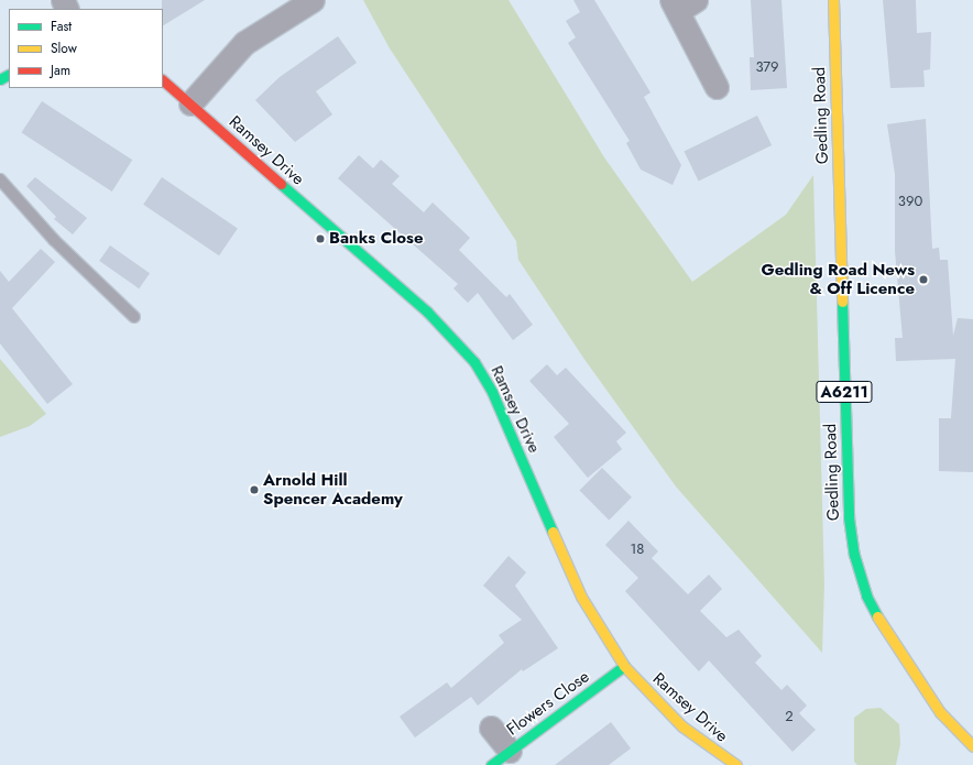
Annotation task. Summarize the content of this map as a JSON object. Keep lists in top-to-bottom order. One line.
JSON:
{"streets":{"street":["Gedling Road","Ramsey Drive","A6211","Flowers Close"]},"crossings":[["Ramsey Drive","Flowers Close"]],"places":["Banks Close","Gedling Road News & Off Licence","Arnold Hill Spencer Academy"],"house_numbers":["379","390","18","2"],"legend":["Fast","Slow","Jam"]}
